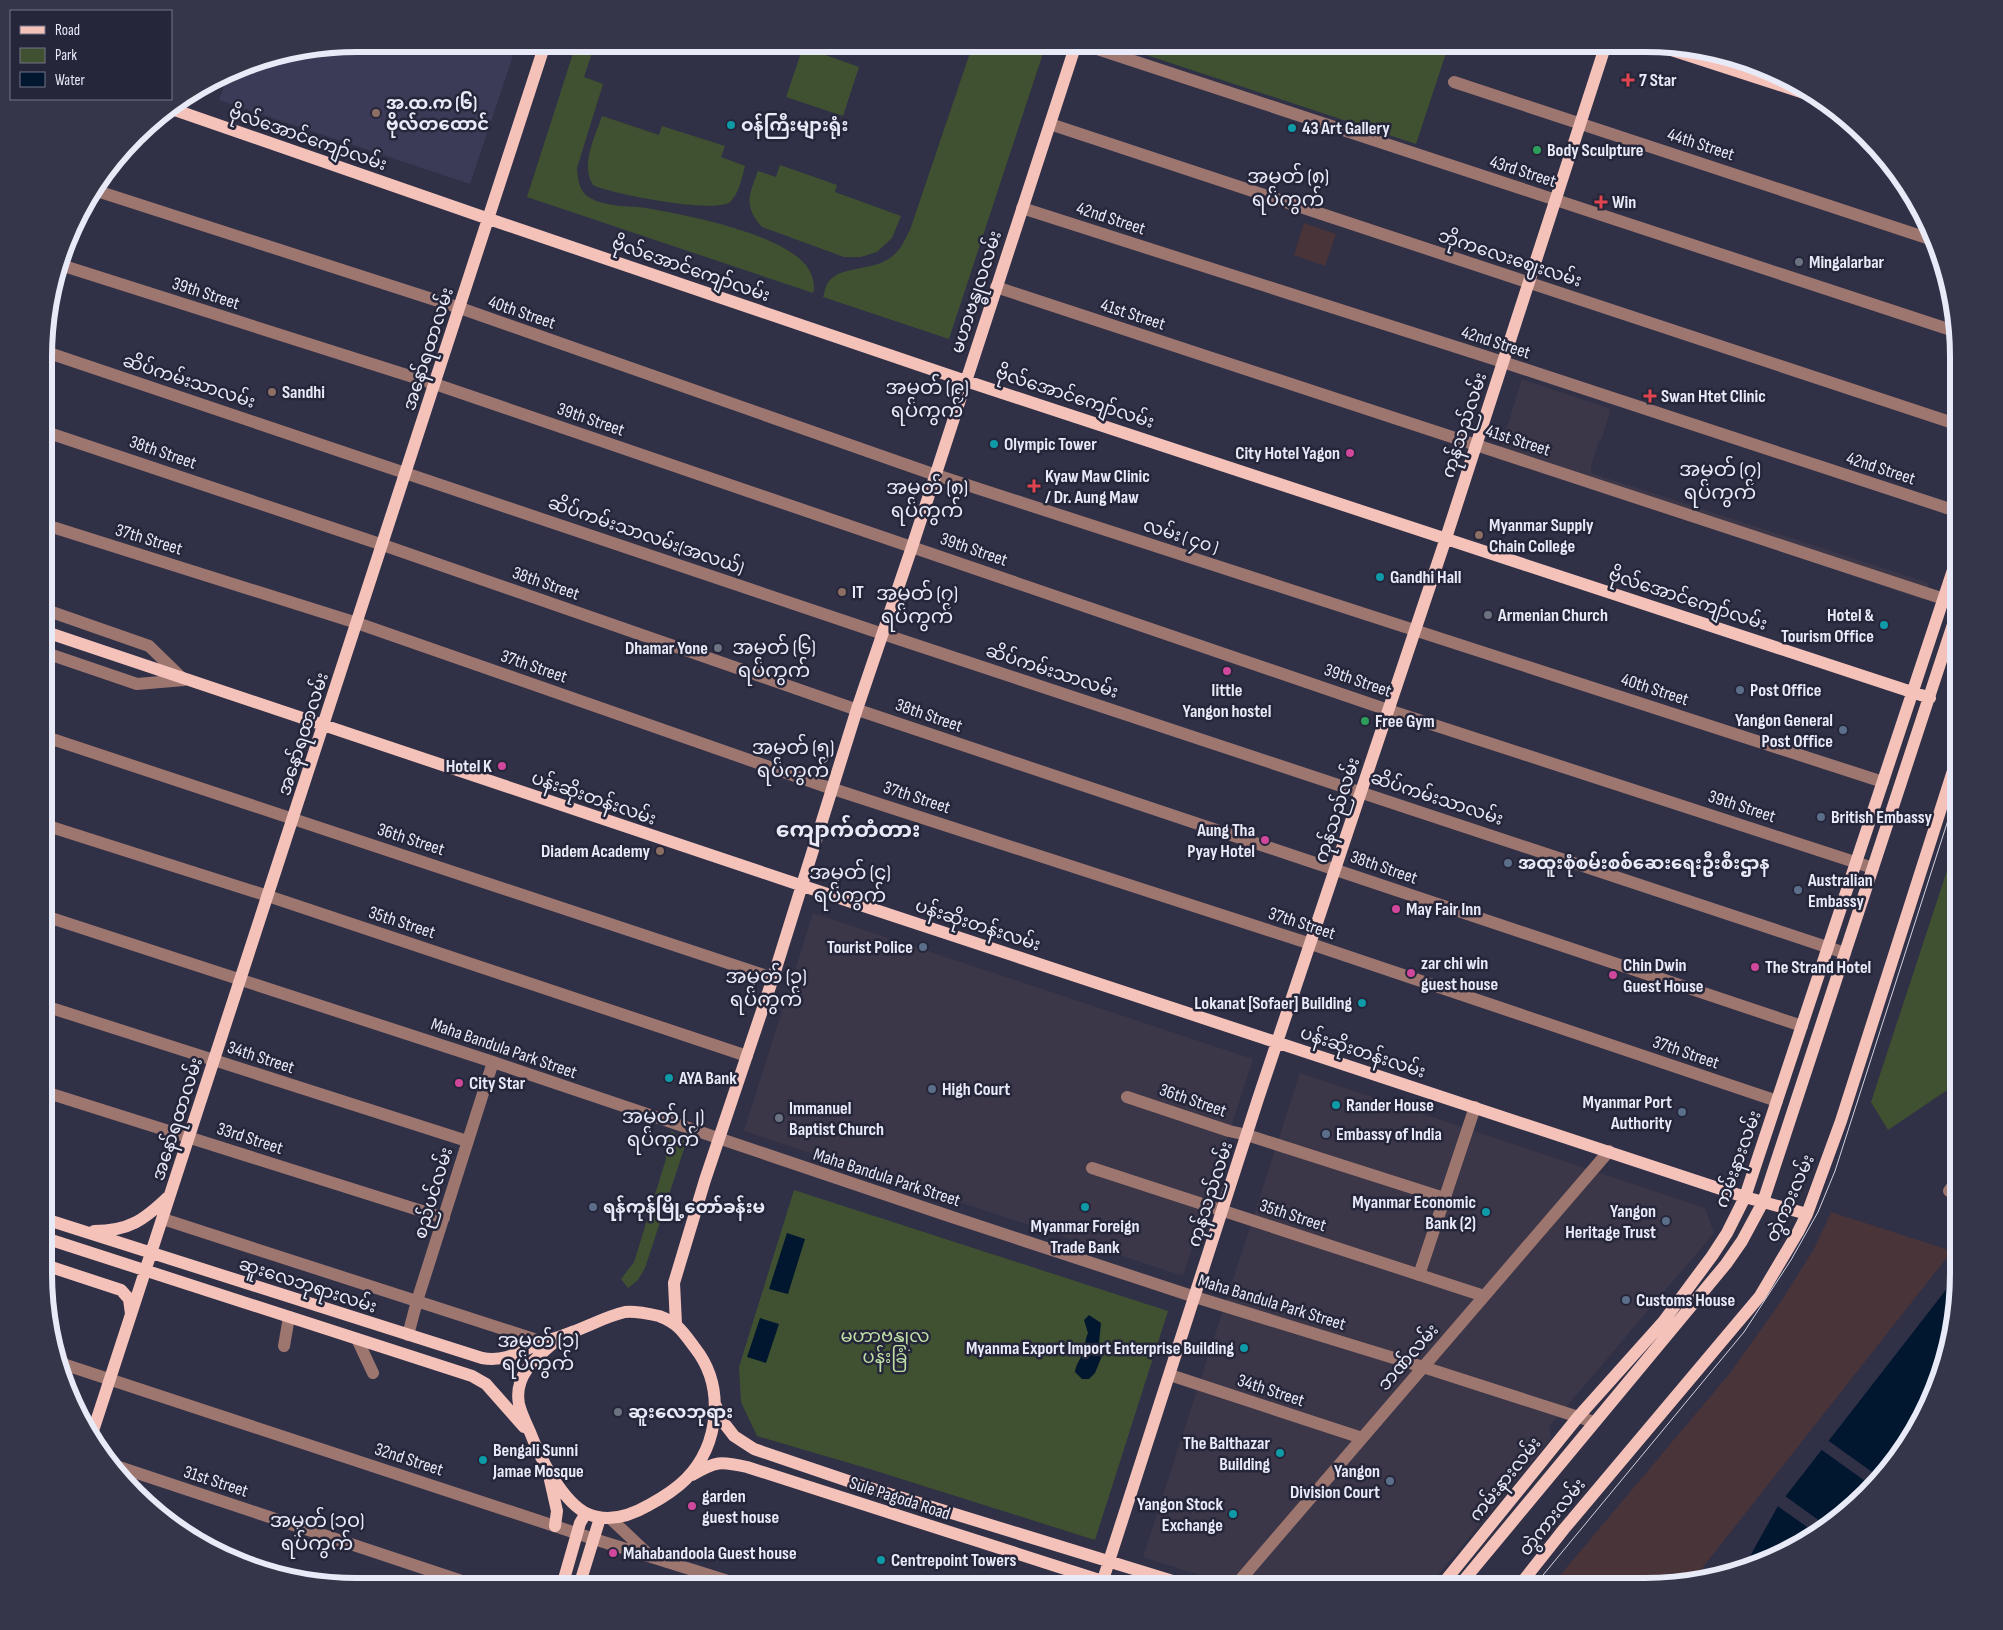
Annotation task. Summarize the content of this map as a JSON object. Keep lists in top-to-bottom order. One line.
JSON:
{"streets":{"main road":["ဗိုလ်အောင်ကျော်လမ်း","မဟာဗန္ဓုလလမ်း","အနော်ရထာလမ်း","ကုန်သည်လမ်း","ပန်းဆိုးတန်းလမ်း","ကမ်းနားလမ်း","တွဲကားလမ်း","ဆူးလေဘုရားလမ်း","Sule Pagoda Road"],"street":["44th Street","43rd Street","42nd Street","ဘိုကလေးဈေးလမ်း","39th Street","40th Street","41st Street","ဆိပ်ကမ်းသာလမ်း","38th Street","ဆိပ်ကမ်းသာလမ်း(အလယ်)","လမ်း ( ၄၀ )","37th Street","36th Street","35th Street","Maha Bandula Park Street","34th Street","33rd Street","စည်ပင်လမ်း","ဘဏ်လမ်း","32nd Street","31st Street"]},"crossings":[["ဗိုလ်အောင်ကျော်လမ်း","မဟာဗန္ဓုလလမ်း"],["ဗိုလ်အောင်ကျော်လမ်း","အနော်ရထာလမ်း"],["ဗိုလ်အောင်ကျော်လမ်း","ကုန်သည်လမ်း"],["ဗိုလ်အောင်ကျော်လမ်း","ကမ်းနားလမ်း"],["44th Street","ကုန်သည်လမ်း"],["43rd Street","ကုန်သည်လမ်း"],["42nd Street","မဟာဗန္ဓုလလမ်း"],["42nd Street","ကုန်သည်လမ်း"],["ဘိုကလေးဈေးလမ်း","မဟာဗန္ဓုလလမ်း"],["ဘိုကလေးဈေးလမ်း","ကုန်သည်လမ်း"],["မဟာဗန္ဓုလလမ်း","39th Street"],["မဟာဗန္ဓုလလမ်း","40th Street"],["မဟာဗန္ဓုလလမ်း","41st Street"],["မဟာဗန္ဓုလလမ်း","ဆိပ်ကမ်းသာလမ်း"],["မဟာဗန္ဓုလလမ်း","38th Street"],["မဟာဗန္ဓုလလမ်း","ဆိပ်ကမ်းသာလမ်း(အလယ်)"],["မဟာဗန္ဓုလလမ်း","လမ်း ( ၄၀ )"],["မဟာဗန္ဓုလလမ်း","37th Street"],["မဟာဗန္ဓုလလမ်း","ပန်းဆိုးတန်းလမ်း"],["မဟာဗန္ဓုလလမ်း","36th Street"],["မဟာဗန္ဓုလလမ်း","35th Street"],["မဟာဗန္ဓုလလမ်း","Maha Bandula Park Street"],["မဟာဗန္ဓုလလမ်း","ဆူးလေဘုရားလမ်း"],["39th Street","အနော်ရထာလမ်း"],["39th Street","ကုန်သည်လမ်း"],["39th Street","ကမ်းနားလမ်း"],["40th Street","အနော်ရထာလမ်း"],["40th Street","ကုန်သည်လမ်း"],["40th Street","လမ်း ( ၄၀ )"],["40th Street","ကမ်းနားလမ်း"],["41st Street","ကုန်သည်လမ်း"],["41st Street","ကမ်းနားလမ်း"],["အနော်ရထာလမ်း","ဆိပ်ကမ်းသာလမ်း"],["အနော်ရထာလမ်း","38th Street"],["အနော်ရထာလမ်း","ဆိပ်ကမ်းသာလမ်း(အလယ်)"],["အနော်ရထာလမ်း","37th Street"],["အနော်ရထာလမ်း","ပန်းဆိုးတန်းလမ်း"],["အနော်ရထာလမ်း","36th Street"],["အနော်ရထာလမ်း","35th Street"],["အနော်ရထာလမ်း","Maha Bandula Park Street"],["အနော်ရထာလမ်း","34th Street"],["အနော်ရထာလမ်း","33rd Street"],["အနော်ရထာလမ်း","ဆူးလေဘုရားလမ်း"],["အနော်ရထာလမ်း","32nd Street"],["ဆိပ်ကမ်းသာလမ်း","ကုန်သည်လမ်း"],["ဆိပ်ကမ်းသာလမ်း","ဆိပ်ကမ်းသာလမ်း(အလယ်)"],["ဆိပ်ကမ်းသာလမ်း","ကမ်းနားလမ်း"],["ကုန်သည်လမ်း","38th Street"],["ကုန်သည်လမ်း","လမ်း ( ၄၀ )"],["ကုန်သည်လမ်း","37th Street"],["ကုန်သည်လမ်း","ပန်းဆိုးတန်းလမ်း"],["ကုန်သည်လမ်း","36th Street"],["ကုန်သည်လမ်း","35th Street"],["ကုန်သည်လမ်း","Maha Bandula Park Street"],["ကုန်သည်လမ်း","34th Street"],["ကုန်သည်လမ်း","Sule Pagoda Road"],["38th Street","ကမ်းနားလမ်း"],["37th Street","ကမ်းနားလမ်း"],["ပန်းဆိုးတန်းလမ်း","ကမ်းနားလမ်း"],["ပန်းဆိုးတန်းလမ်း","တွဲကားလမ်း"],["ပန်းဆိုးတန်းလမ်း","ဘဏ်လမ်း"],["35th Street","ဘဏ်လမ်း"],["Maha Bandula Park Street","ကမ်းနားလမ်း"],["Maha Bandula Park Street","စည်ပင်လမ်း"],["Maha Bandula Park Street","ဘဏ်လမ်း"],["34th Street","စည်ပင်လမ်း"],["34th Street","ဘဏ်လမ်း"],["33rd Street","စည်ပင်လမ်း"],["စည်ပင်လမ်း","ဆူးလေဘုရားလမ်း"]],"districts":["အမှတ် (၈) ရပ်ကွက်","အမှတ် (၉) ရပ်ကွက်","အမှတ် (၇) ရပ်ကွက်","အမှတ် (၈) ရပ်ကွက်","အမှတ် (၇) ရပ်ကွက်","အမှတ် (၆) ရပ်ကွက်","အမှတ် (၅) ရပ်ကွက်","ကျောက်တံတား","အမှတ် (၄) ရပ်ကွက်","အမှတ် (၃) ရပ်ကွက်","အမှတ် (၂) ရပ်ကွက်","အမှတ် (၁) ရပ်ကွက်","အမှတ် (၁၀) ရပ်ကွက်"],"parks":["မဟာဗန္ဓုလ ပန်းခြံ"],"places":{"health":["7 Star","Win","Swan Htet Clinic","Kyaw Maw Clinic / Dr. Aung Maw"],"other":["အ.ထ.က (၆) ဗိုလ်တထောင်","ဝန်ကြီးများရုံး","43 Art Gallery","Body Sculpture","Mingalarbar","Sandhi","Olympic Tower","City Hotel Yagon","Myanmar Supply Chain College","Gandhi Hall","IT","Armenian Church","Hotel & Tourism Office","Dhamar Yone","little Yangon hostel","Post Office","Free Gym","Yangon General Post Office","Hotel K","British Embassy","Aung Tha Pyay Hotel","Diadem Academy","အထူးစုံစမ်းစစ်ဆေးရေးဦးစီးဌာန","Australian Embassy","May Fair Inn","Tourist Police","The Strand Hotel","zar chi win guest house","Chin Dwin Guest House","Lokanat [Sofaer] Building","AYA Bank","City Star","High Court","Rander House","Myanmar Port Authority","Immanuel Baptist Church","Embassy of India","ရန်ကုန်မြို့တော်ခန်းမ","Myanmar Foreign Trade Bank","Myanmar Economic Bank (2)","Yangon Heritage Trust","Customs House","Myanma Export Import Enterprise Building","ဆူးလေဘုရား","The Balthazar Building","Bengali Sunni Jamae Mosque","Yangon Division Court","garden guest house","Yangon Stock Exchange","Mahabandoola Guest house","Centrepoint Towers"]},"legend":["Road","Park","Water"]}
